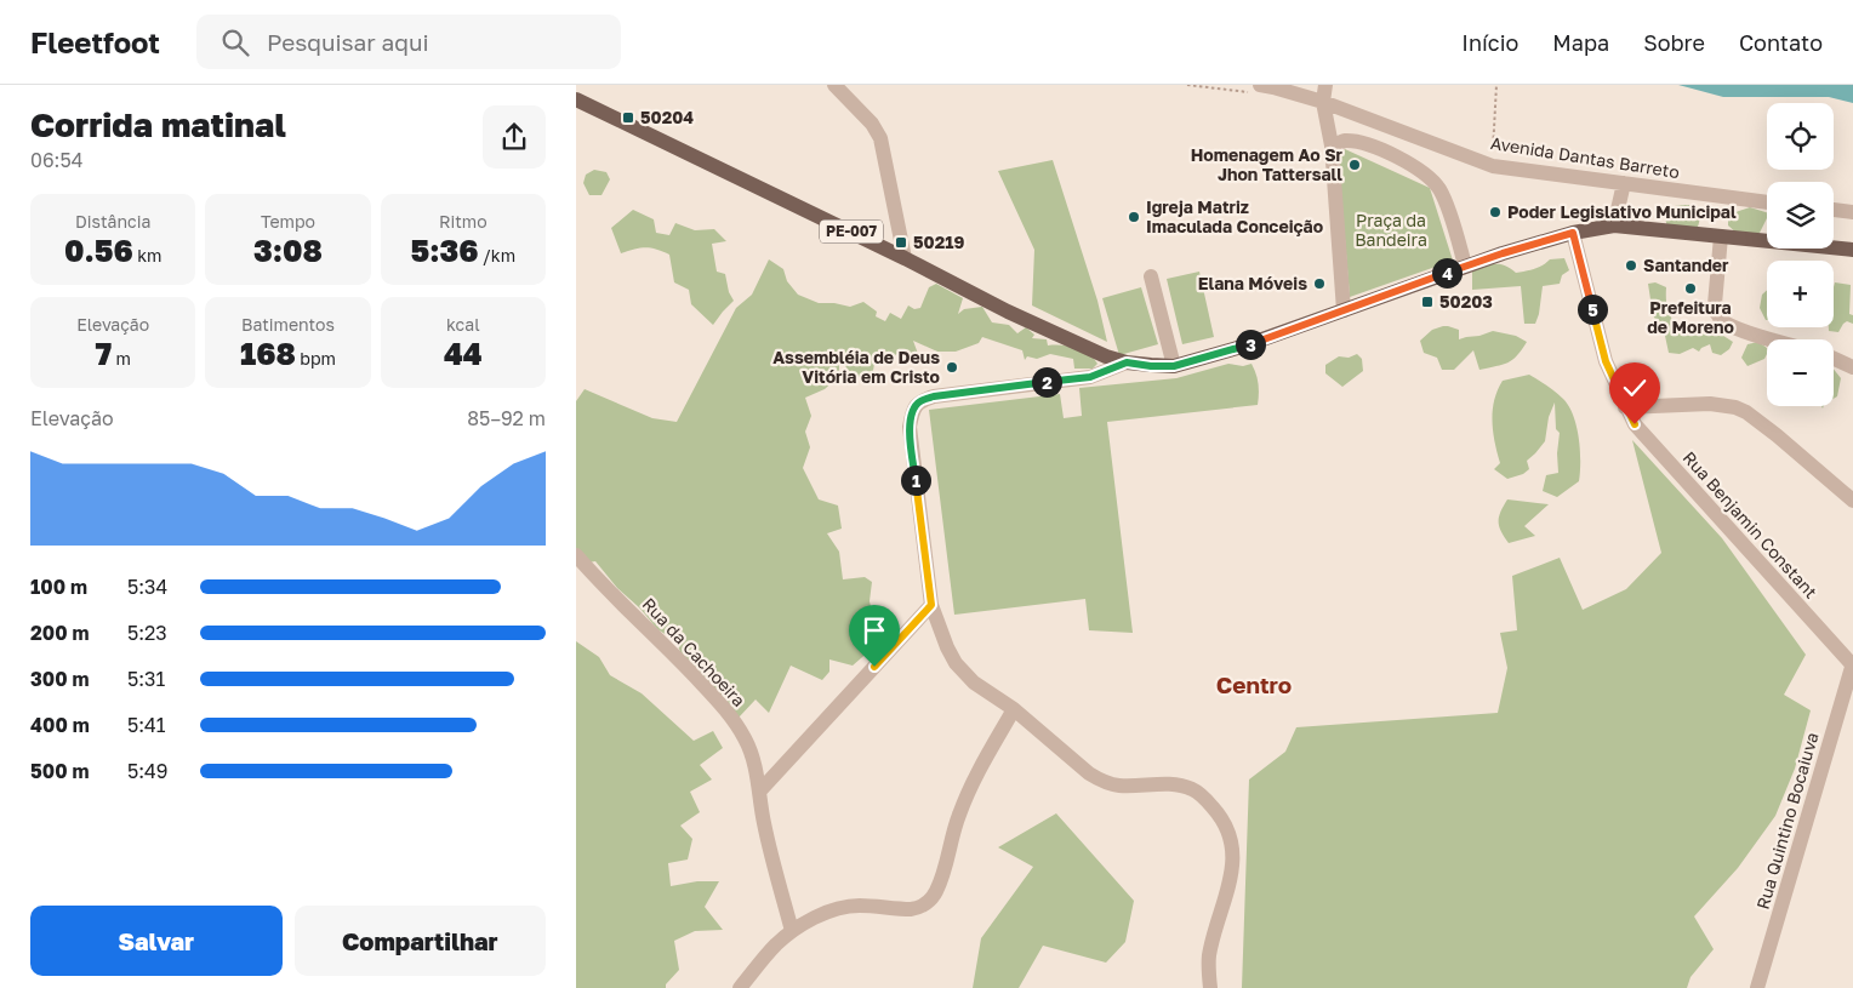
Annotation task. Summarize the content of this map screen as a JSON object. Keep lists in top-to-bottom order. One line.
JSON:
{"streets":{"main road":["PE-007"],"street":["Avenida Dantas Barreto","Rua Benjamin Constant","Rua da Cachoeira","Rua Quintino Bocaiuva"]},"crossings":[["PE-007","Rua Benjamin Constant"],["Rua Benjamin Constant","Rua Quintino Bocaiuva"]],"districts":["Centro"],"parks":["Praça da Bandeira"],"places":{"transit":["50204","50219","50203"],"other":["Homenagem Ao Sr Jhon Tattersall","Poder Legislativo Municipal","Igreja Matriz Imaculada Conceição","Santander","Elana Móveis","Prefeitura de Moreno","Assembléia de Deus Vitória em Cristo"]},"page":{"header":"Fleetfoot","search":"Pesquisar aqui","nav":["Início","Mapa","Sobre","Contato"],"heading":["Corrida matinal","06:54"],"map_buttons":["+","−"],"stats":[["Distância","0.56 km"],["Tempo","3:08"],["Ritmo","5:36 /km"],["Elevação","7 m"],["Batimentos","168 bpm"],["kcal","44"]],"pins":["4","5","3","2","1"],"chart":["Elevação","85–92 m"],"list":[{"name":"100 m","note":"5:34"},{"name":"200 m","note":"5:23"},{"name":"300 m","note":"5:31"},{"name":"400 m","note":"5:41"},{"name":"500 m","note":"5:49"}],"buttons":["Salvar","Compartilhar"]}}
